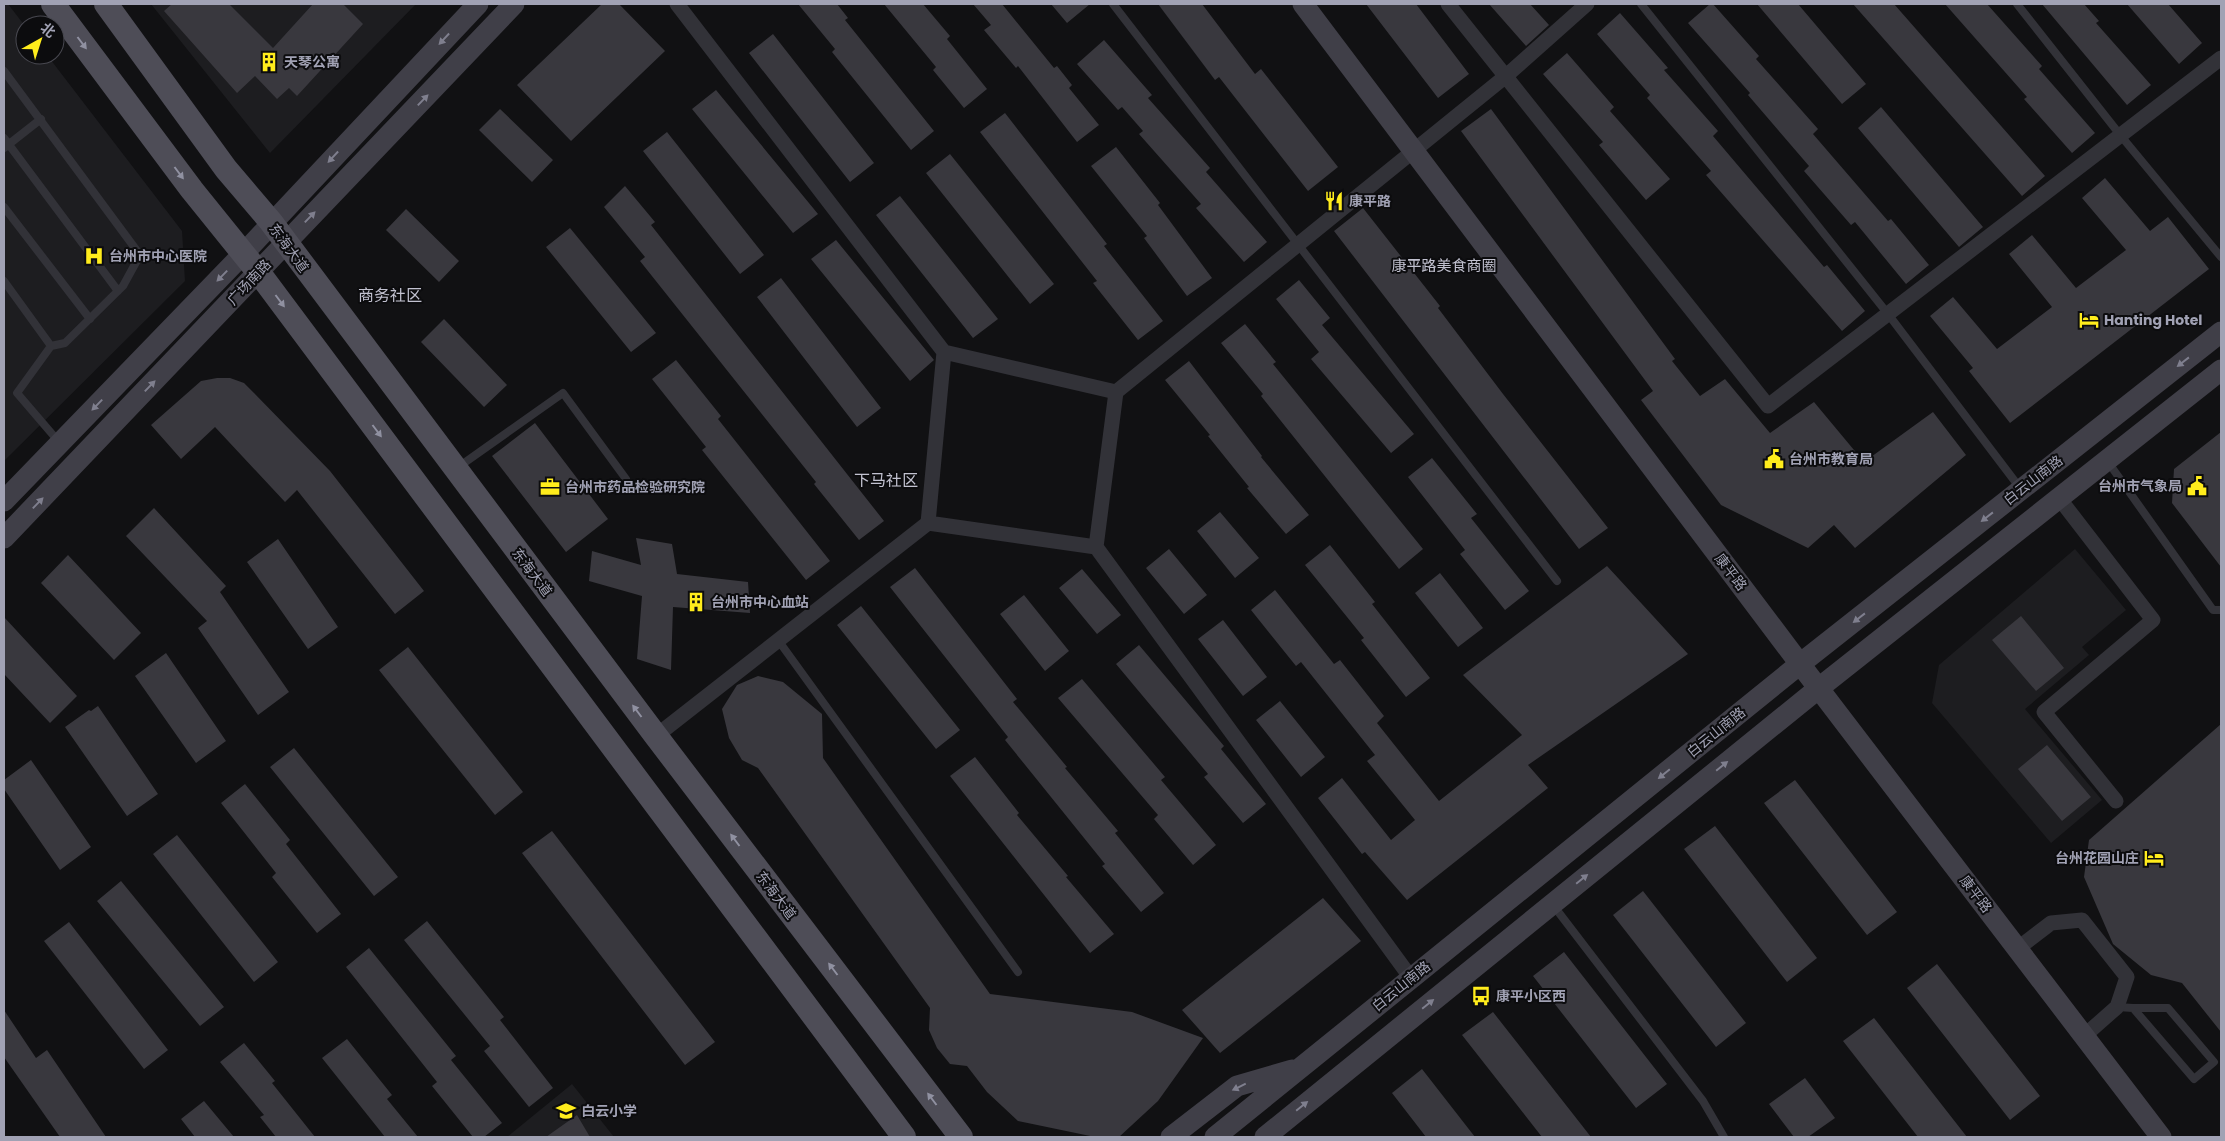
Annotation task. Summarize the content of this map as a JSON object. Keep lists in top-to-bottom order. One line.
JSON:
{"streets":{"main road":["东海大道","广场南路","白云山南路","康平路"]},"crossings":[["东海大道","广场南路"],["白云山南路","康平路"]],"districts":["康平路美食商圈","商务社区","下马社区"],"places":{"building":["天琴公寓","台州市中心血站"],"restaurant":["康平路"],"hospital":["台州市中心医院"],"hotel":["Hanting Hotel","台州花园山庄"],"public building":["台州市教育局","台州市气象局"],"office":["台州市药品检验研究院"],"bus stop":["康平小区西"],"school or university":["白云小学"]},"north":"top right"}
